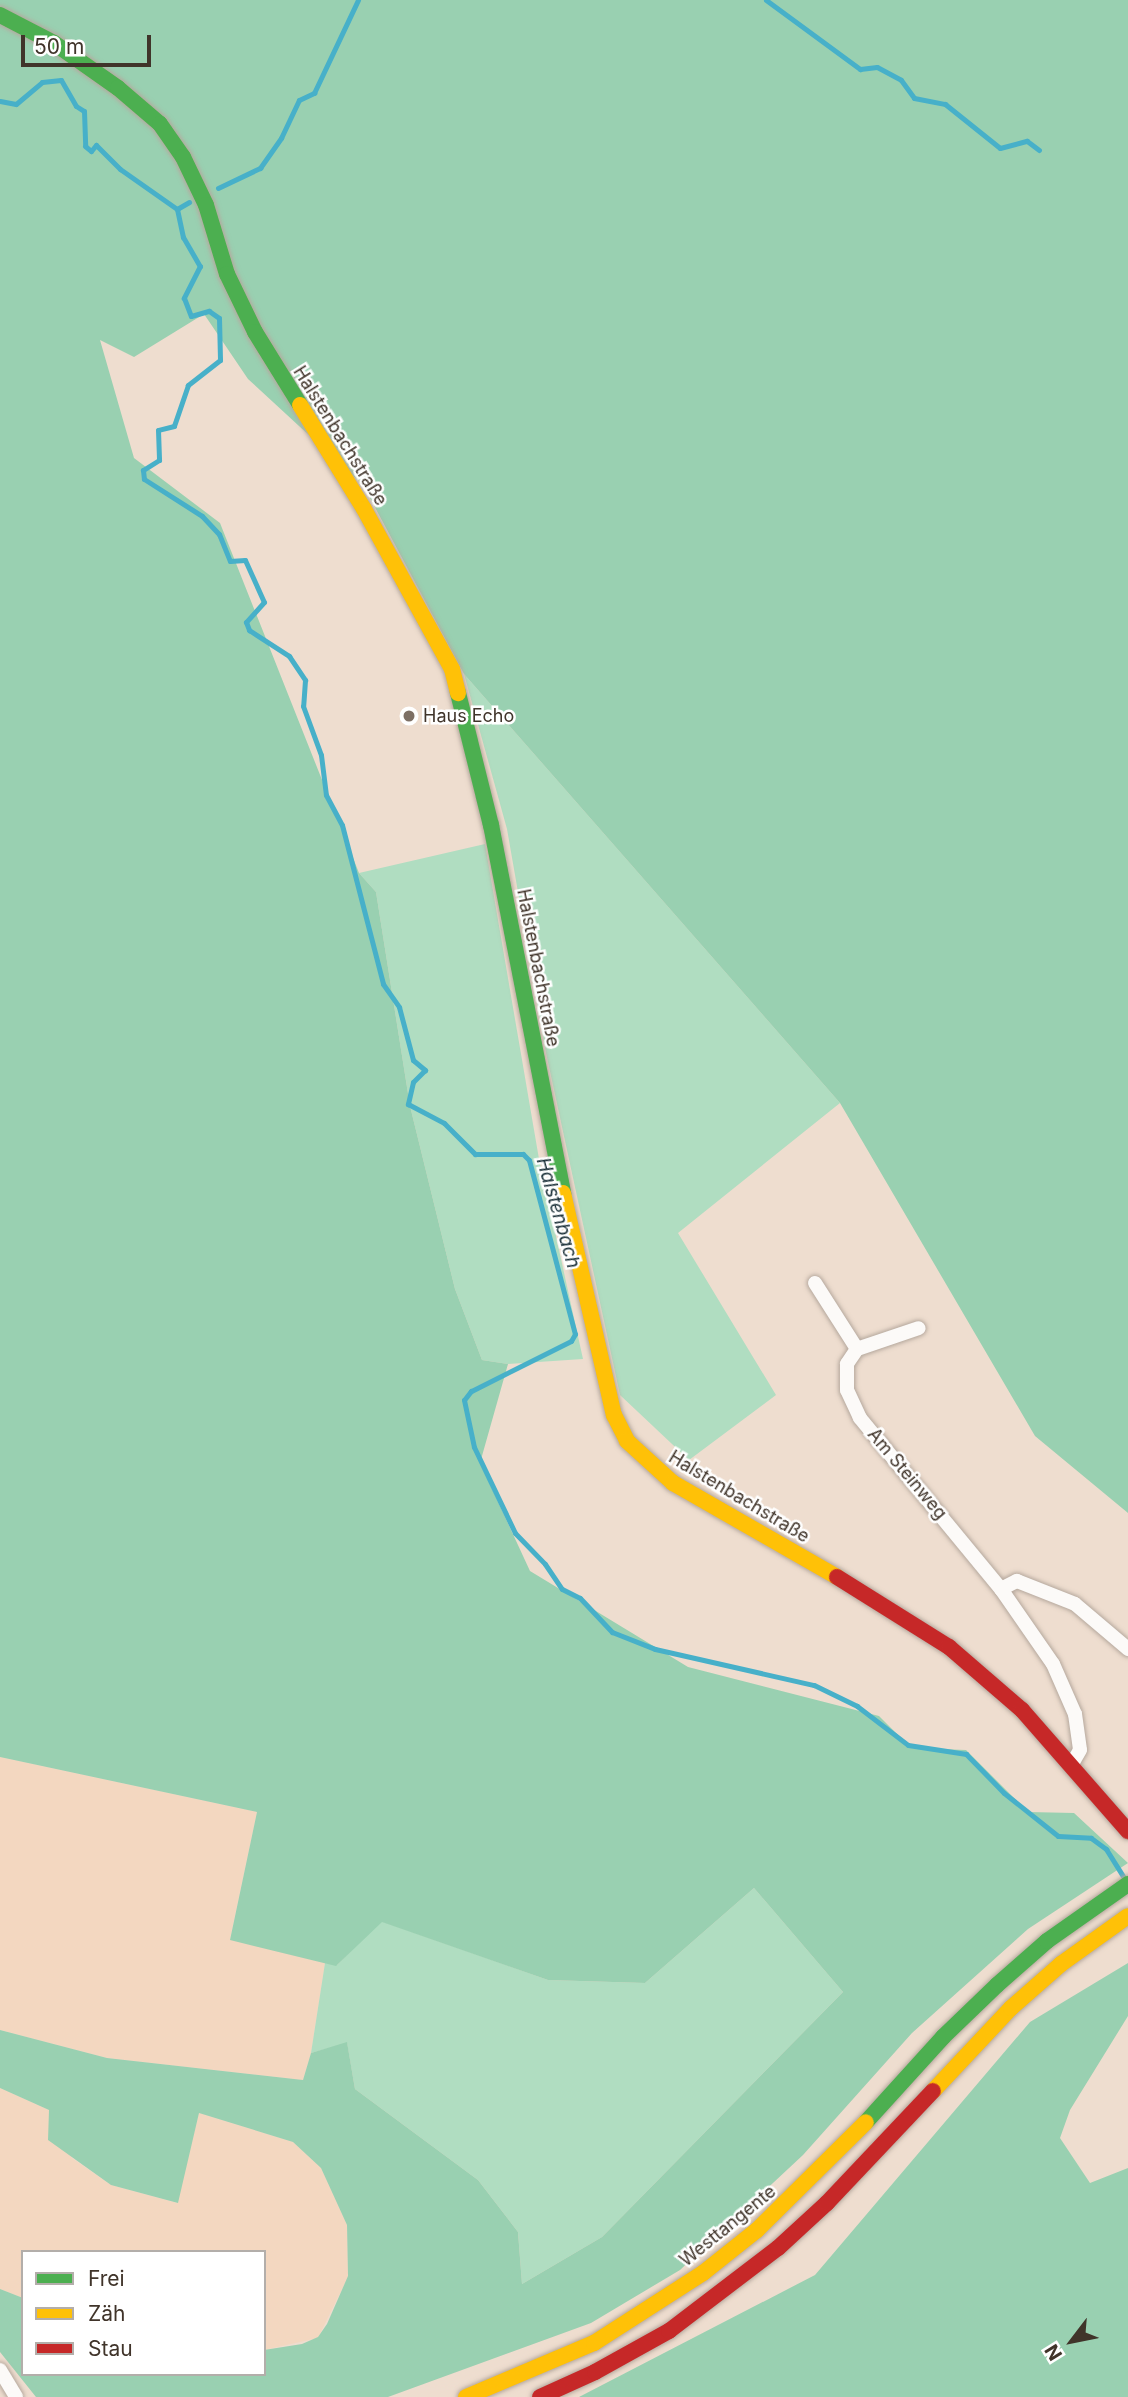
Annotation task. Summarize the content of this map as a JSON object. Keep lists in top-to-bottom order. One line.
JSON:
{"streets":{"main road":["Halstenbachstraße","Westtangente"],"street":["Am Steinweg"]},"crossings":[["Halstenbachstraße","Am Steinweg"]],"water":["Halstenbach"],"places":["Haus Echo"],"legend":["Frei","Zäh","Stau"],"scale_bar":"50 m","north":"bottom left"}
